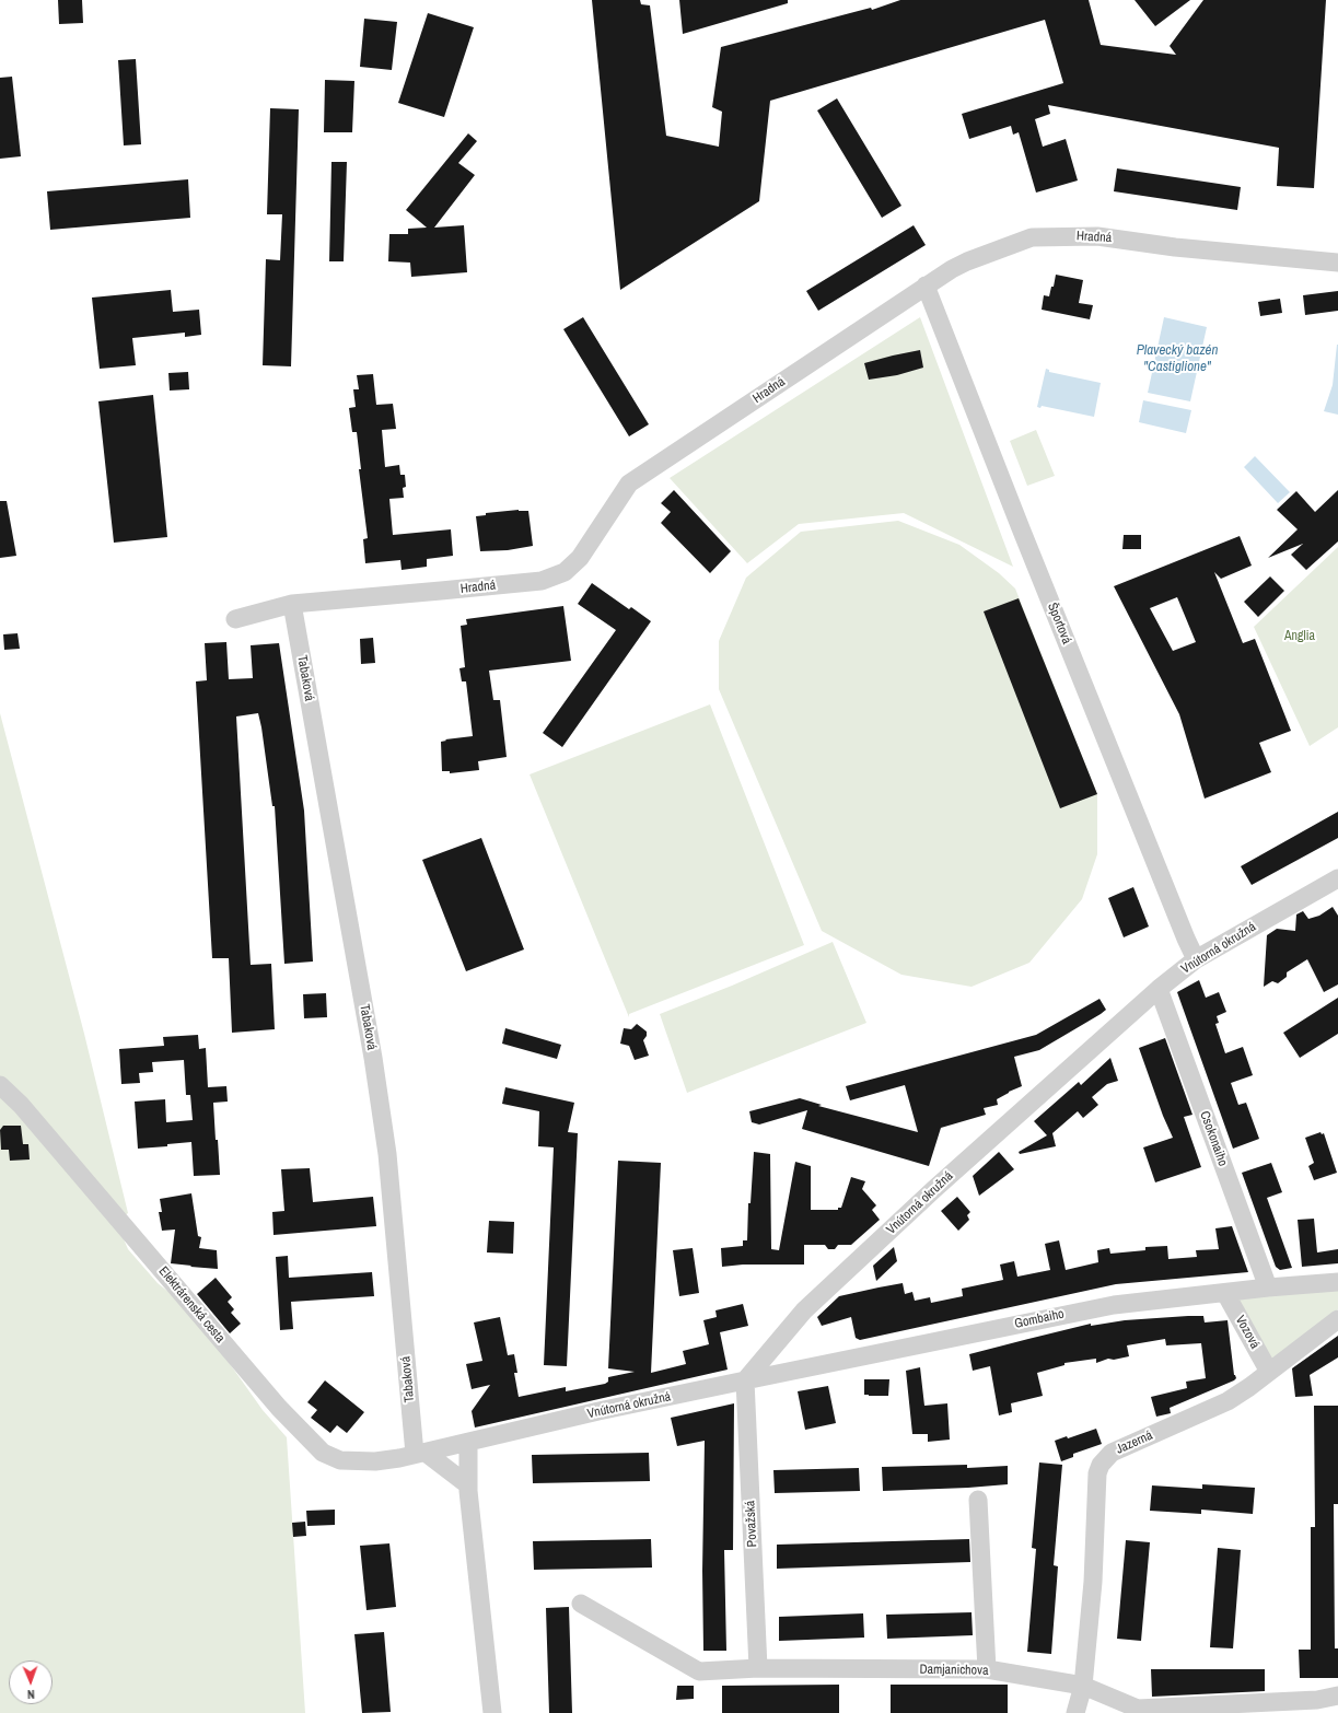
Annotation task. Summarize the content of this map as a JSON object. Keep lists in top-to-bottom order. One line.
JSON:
{"streets":{"street":["Hradná","Športová","Tabaková","Vnútorná okružná","Csokonaiho","Elektrárenská cesta","Gombaiho","Vozová","Jazerná","Považská","Damjanichova"]},"crossings":[["Hradná","Športová"],["Hradná","Tabaková"],["Športová","Vnútorná okružná"],["Tabaková","Vnútorná okružná"],["Tabaková","Elektrárenská cesta"],["Vnútorná okružná","Csokonaiho"],["Vnútorná okružná","Elektrárenská cesta"],["Vnútorná okružná","Gombaiho"],["Vnútorná okružná","Považská"],["Csokonaiho","Gombaiho"],["Gombaiho","Vozová"],["Gombaiho","Považská"],["Vozová","Jazerná"],["Jazerná","Damjanichova"],["Považská","Damjanichova"]],"water":["Plavecký bazén \"Castiglione\""],"parks":["Anglia"],"north":"bottom"}
